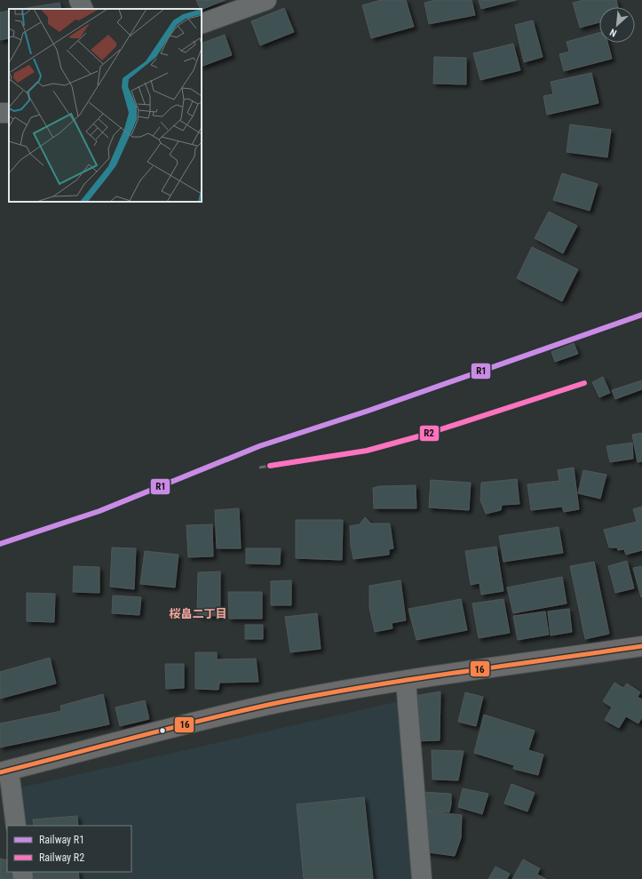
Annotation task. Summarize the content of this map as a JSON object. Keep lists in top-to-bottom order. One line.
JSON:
{"districts":["桜畠二丁目"],"lines":["rail line R1","rail line R2","transit line 16"],"legend":["Railway R1","Railway R2"],"north":"bottom left"}
